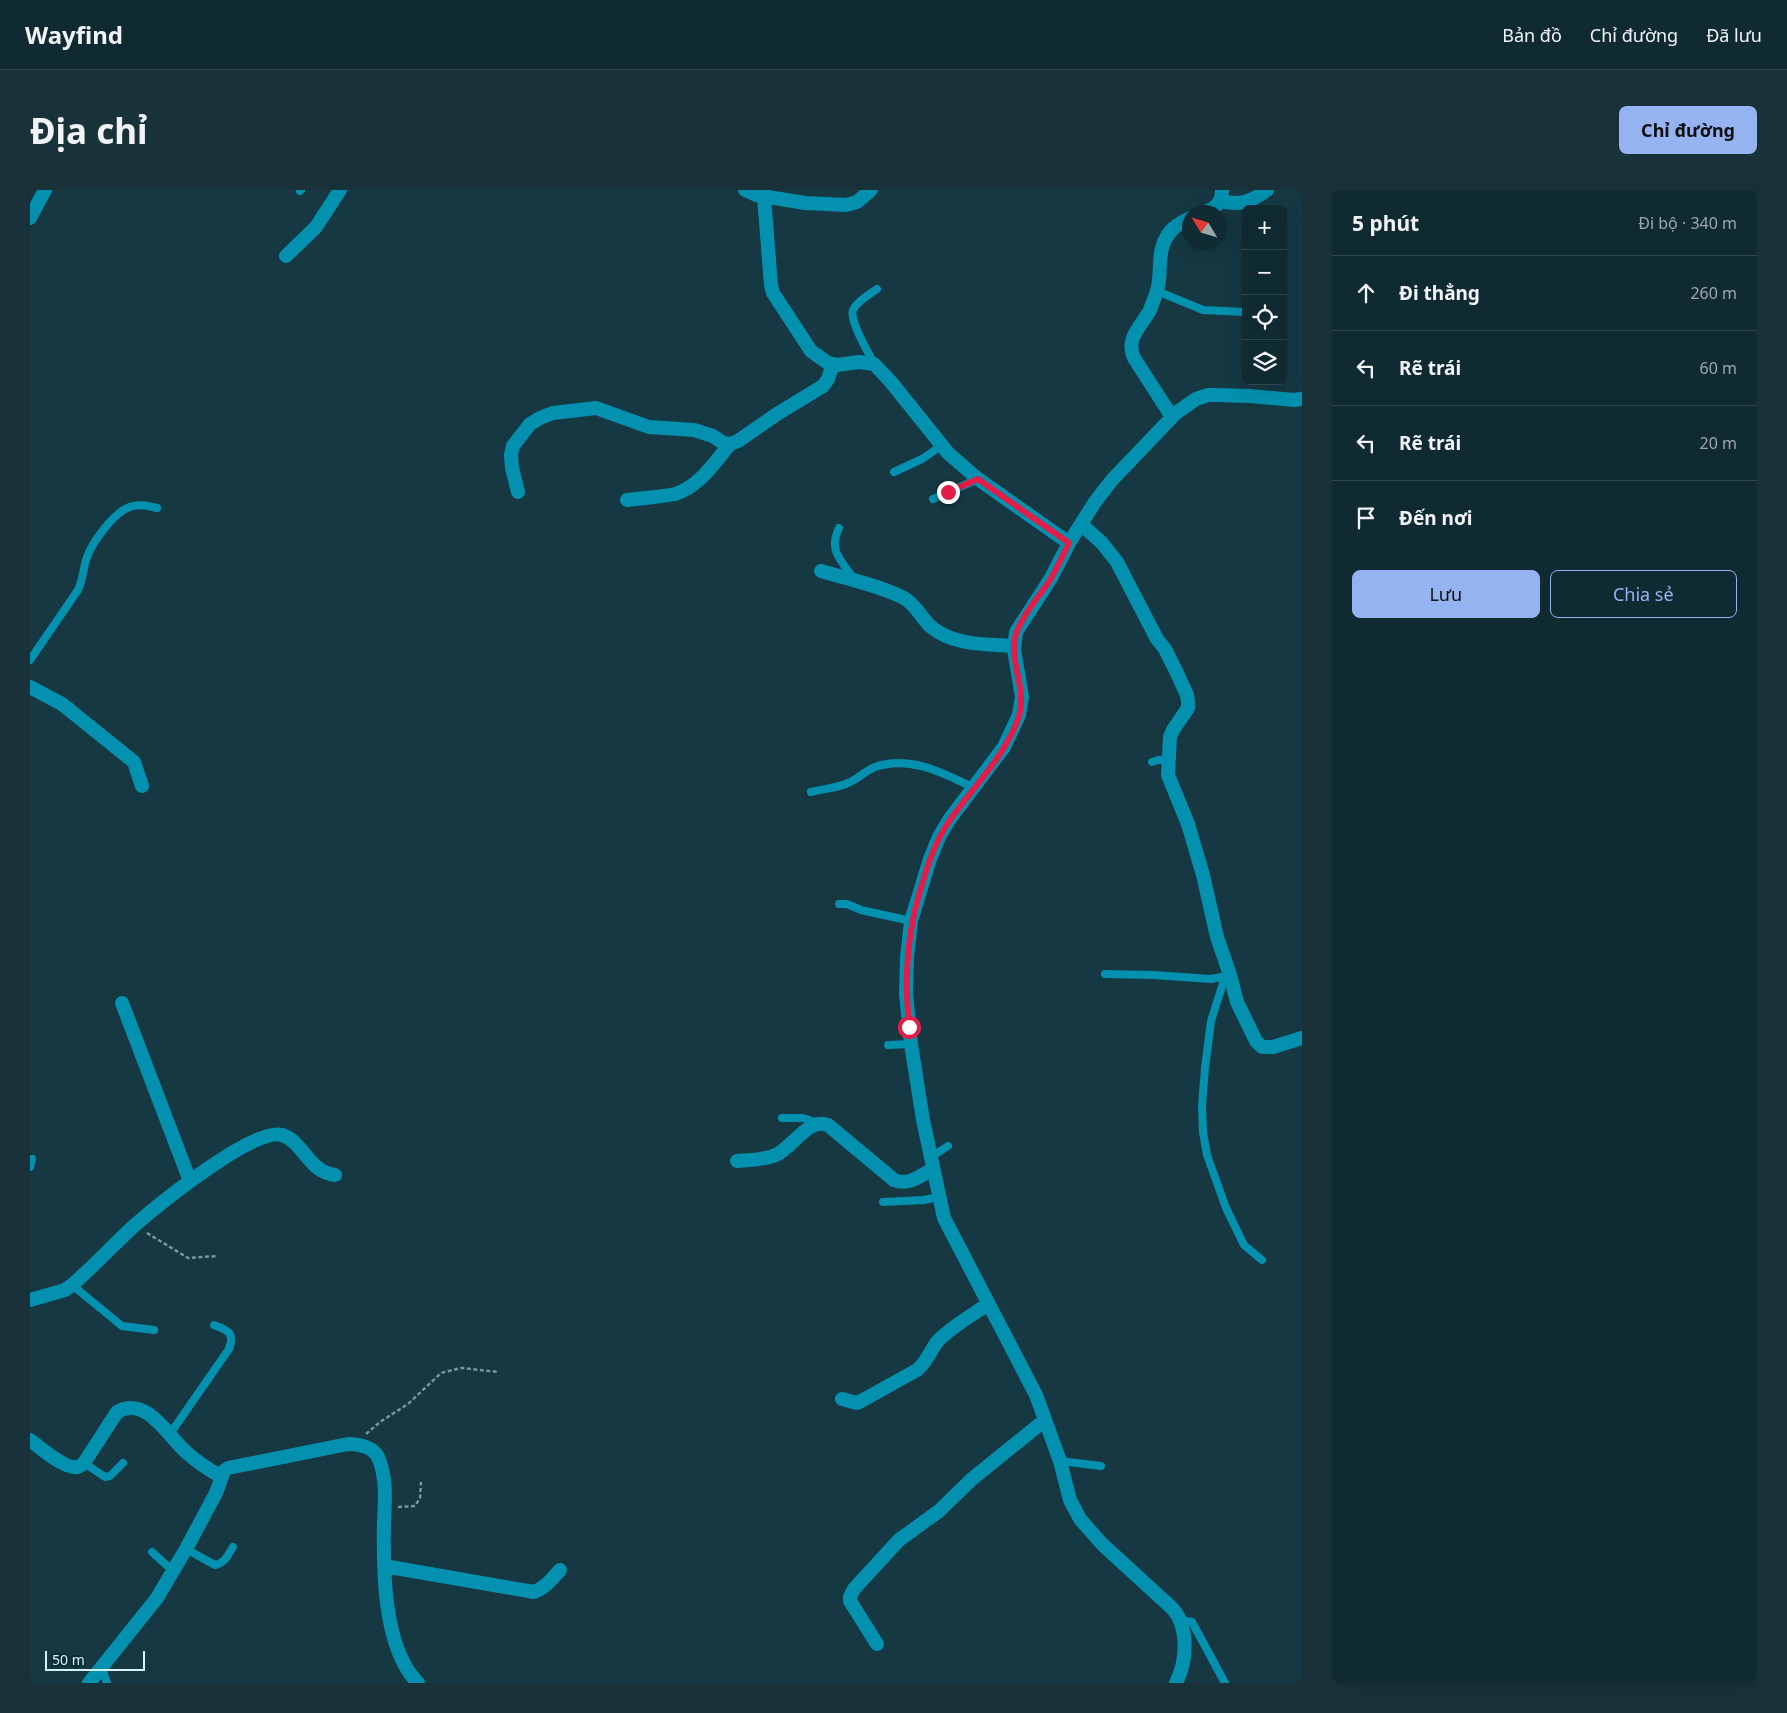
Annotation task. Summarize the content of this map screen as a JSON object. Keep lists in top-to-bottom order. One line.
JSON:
{"scale_bar":"50 m","north":"top left","page":{"header":"Wayfind","nav":["Bản đồ","Chỉ đường","Đã lưu"],"buttons":["Chỉ đường",["Lưu","Chia sẻ"]],"title":"Địa chỉ","heading":["5 phút","Đi bộ · 340 m"],"map_buttons":["+","−"],"list":[["Đi thẳng","260 m"],["Rẽ trái","60 m"],["Rẽ trái","20 m"],"Đến nơi"],"scale":"50 m"}}
